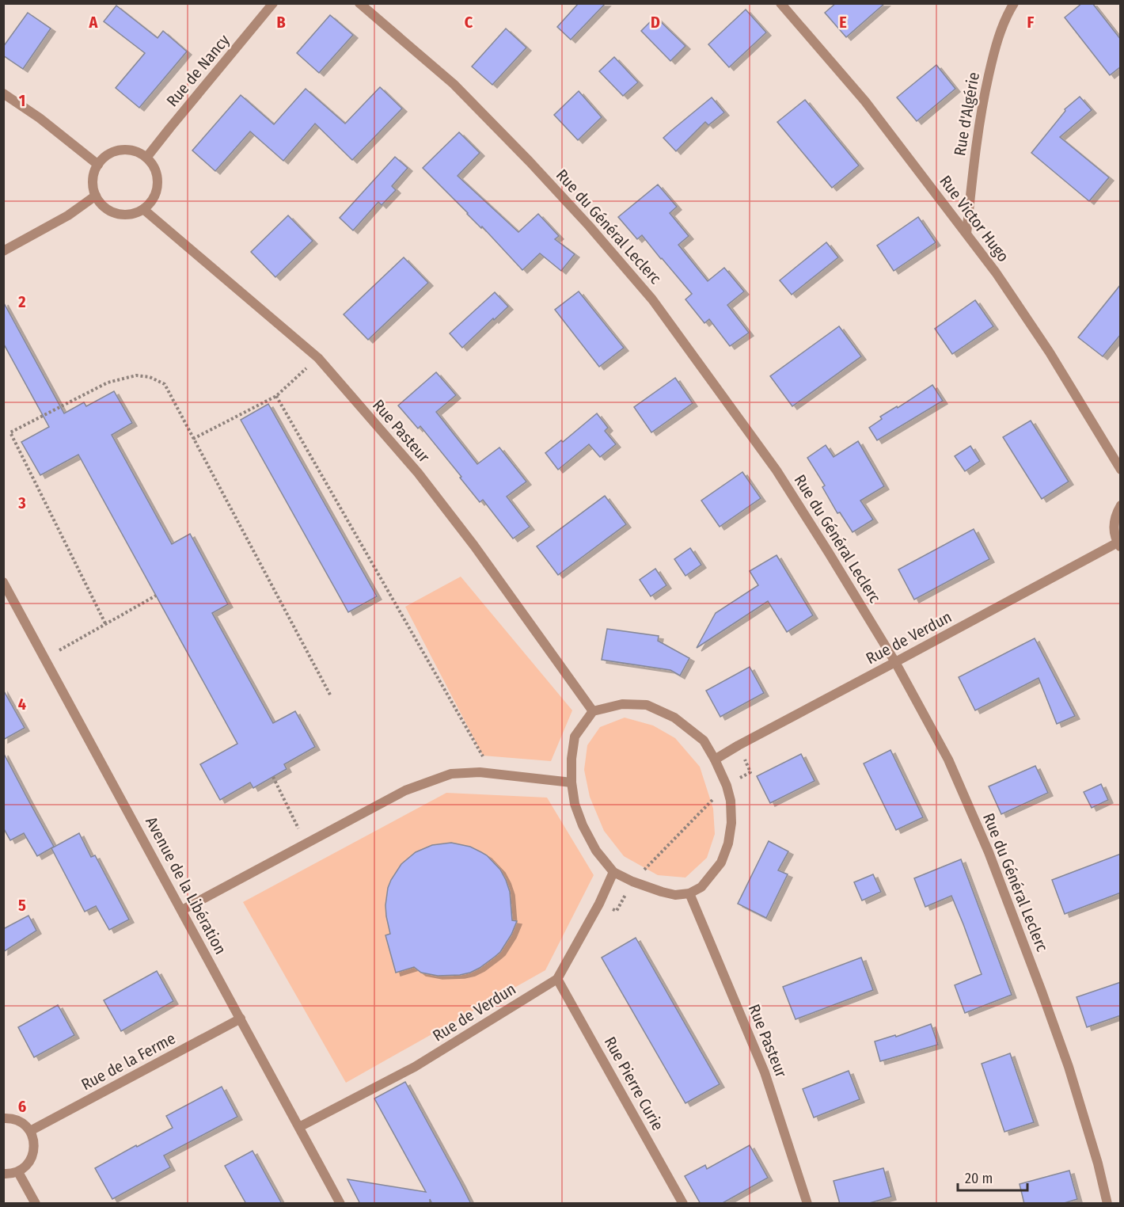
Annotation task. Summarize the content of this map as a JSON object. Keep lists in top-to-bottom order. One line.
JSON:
{"streets":{"street":["Rue de Nancy","Rue d'Algérie","Rue Victor Hugo","Rue du Général Leclerc","Rue Pasteur","Rue de Verdun","Avenue de la Libération","Rue de la Ferme","Rue Pierre Curie"]},"crossings":[["Rue de Nancy","Rue Pasteur"],["Rue d'Algérie","Rue Victor Hugo"],["Rue du Général Leclerc","Rue de Verdun"],["Rue Pasteur","Rue de Verdun"],["Rue de Verdun","Avenue de la Libération"],["Rue de Verdun","Rue Pierre Curie"],["Avenue de la Libération","Rue de la Ferme"]],"scale_bar":"20 m","grid":{"columns":["A","B","C","D","E","F"],"rows":["1","2","3","4","5","6"]}}
